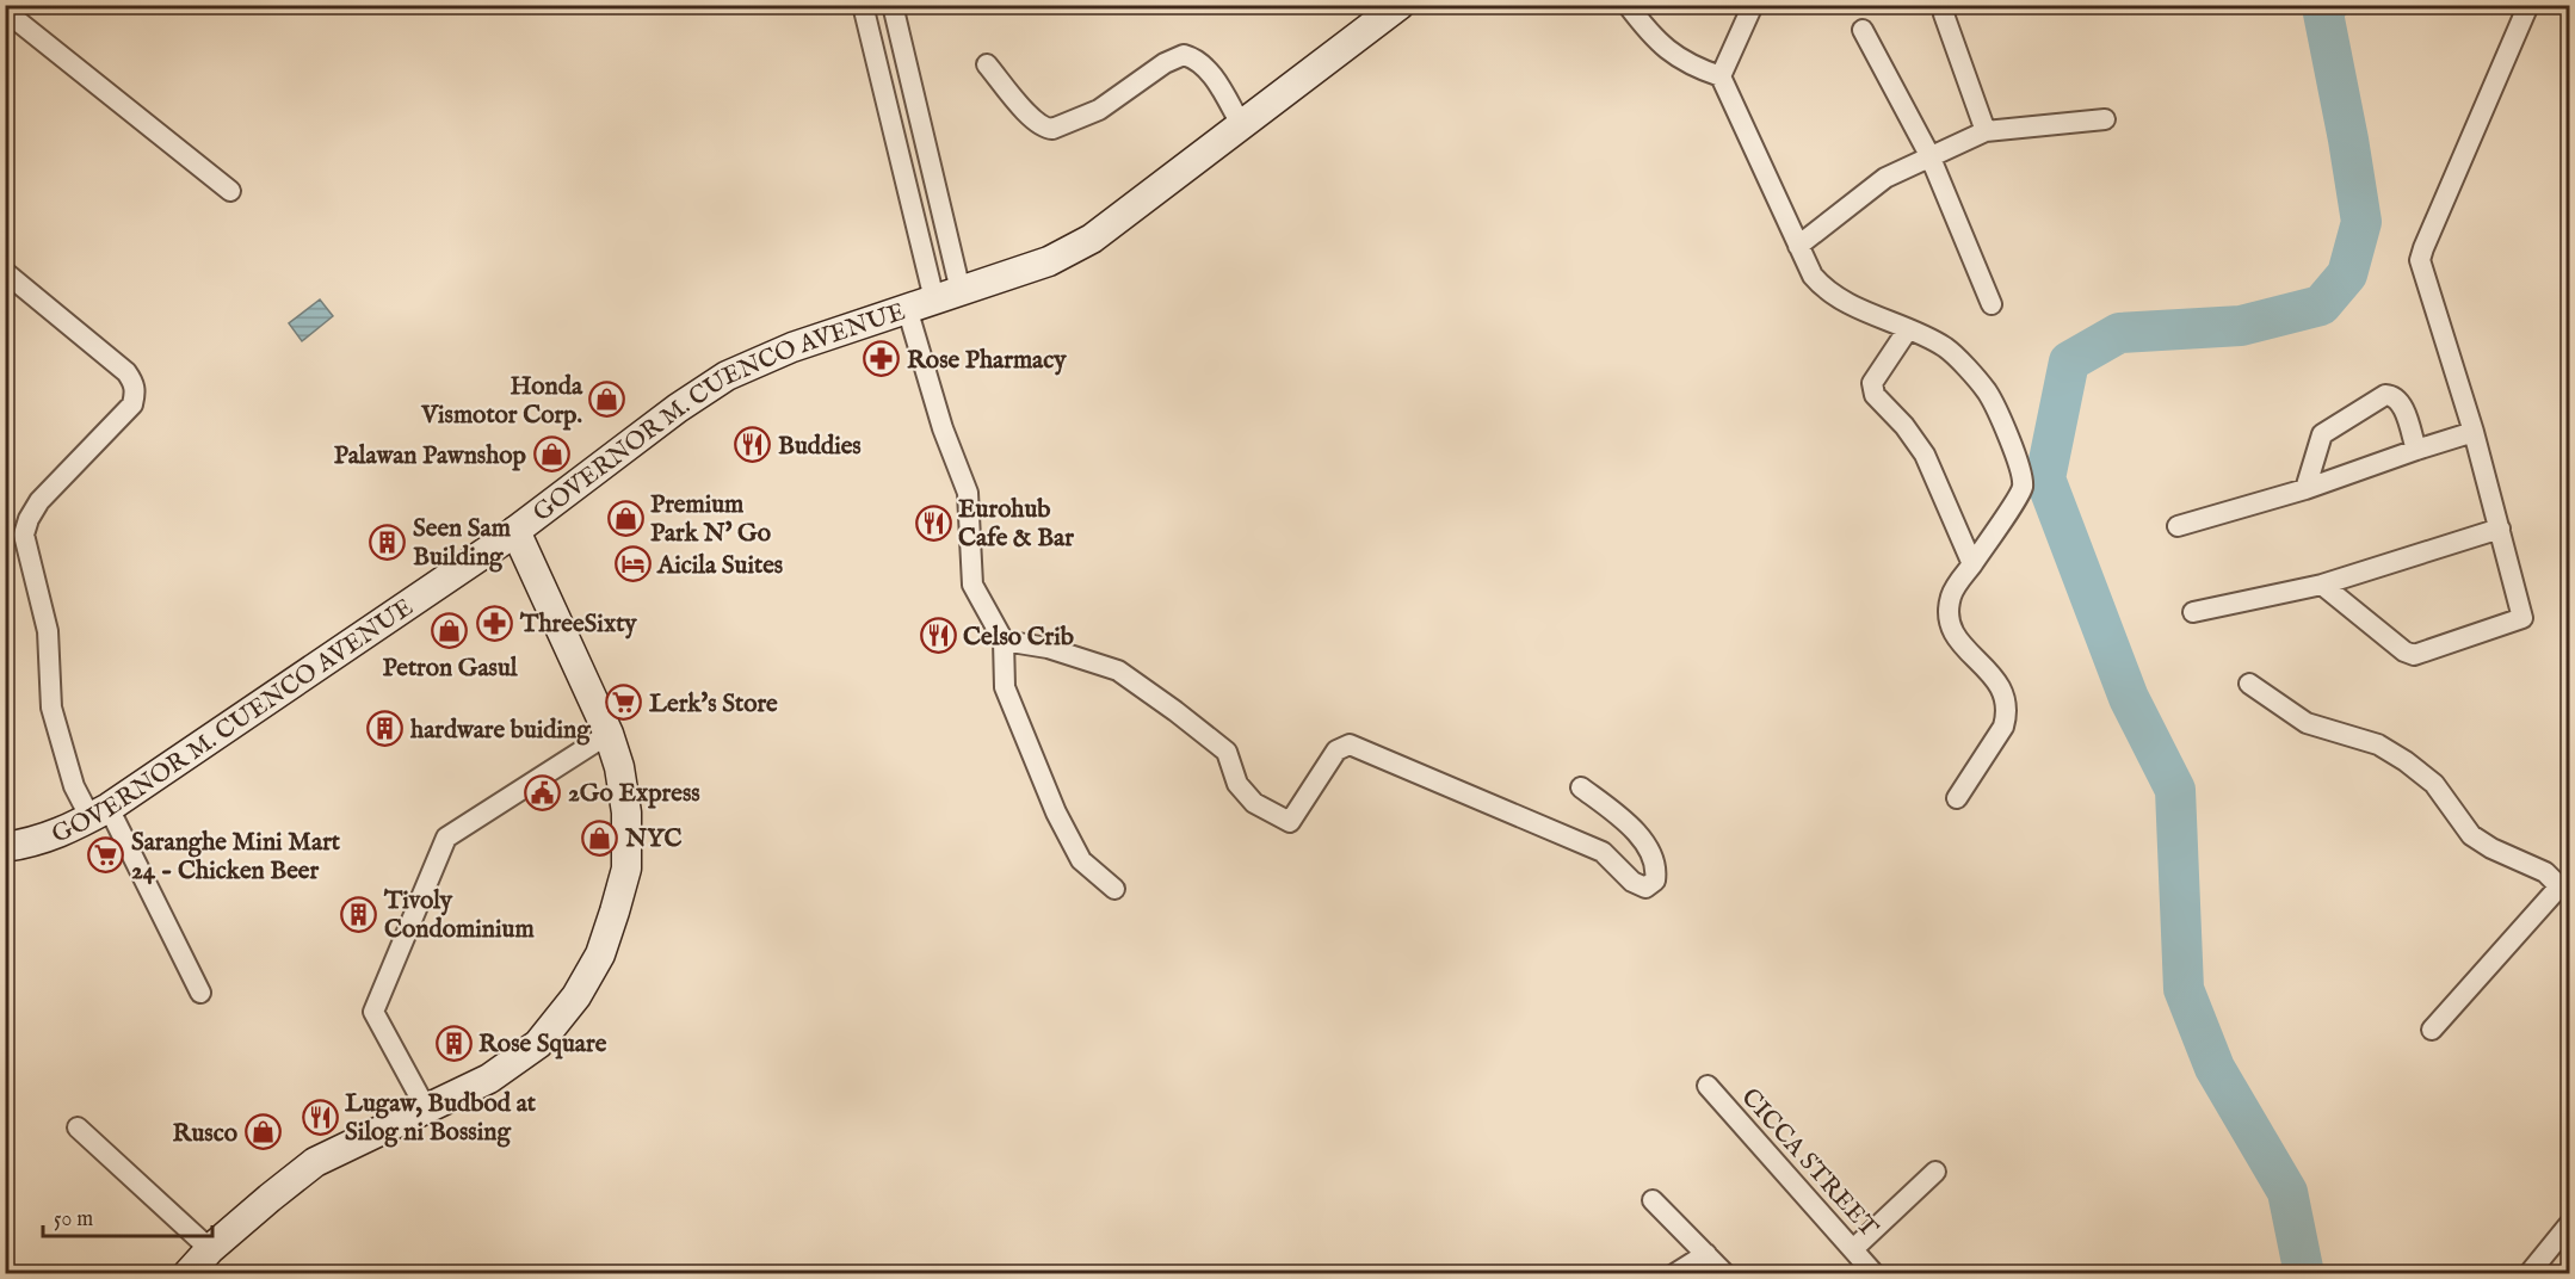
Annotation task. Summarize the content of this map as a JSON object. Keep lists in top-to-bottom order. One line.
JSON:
{"streets":{"main road":["GOVERNOR M. CUENCO AVENUE"],"street":["CICCA STREET"]},"places":{"pharmacy":["Rose Pharmacy","ThreeSixty"],"shop":["Honda Vismotor Corp.","Palawan Pawnshop","Premium Park N' Go","Petron Gasul","NYC","Rusco"],"restaurant":["Buddies","Eurohub Cafe & Bar","Celso Crib","Lugaw, Budbod at Silog ni Bossing"],"building":["Seen Sam Building","hardware buiding","Tivoly Condominium","Rose Square"],"hotel":["Aicila Suites"],"supermarket":["Lerk's Store","Saranghe Mini Mart 24 - Chicken Beer"],"public building":["2Go Express"]},"scale_bar":"50 m"}
